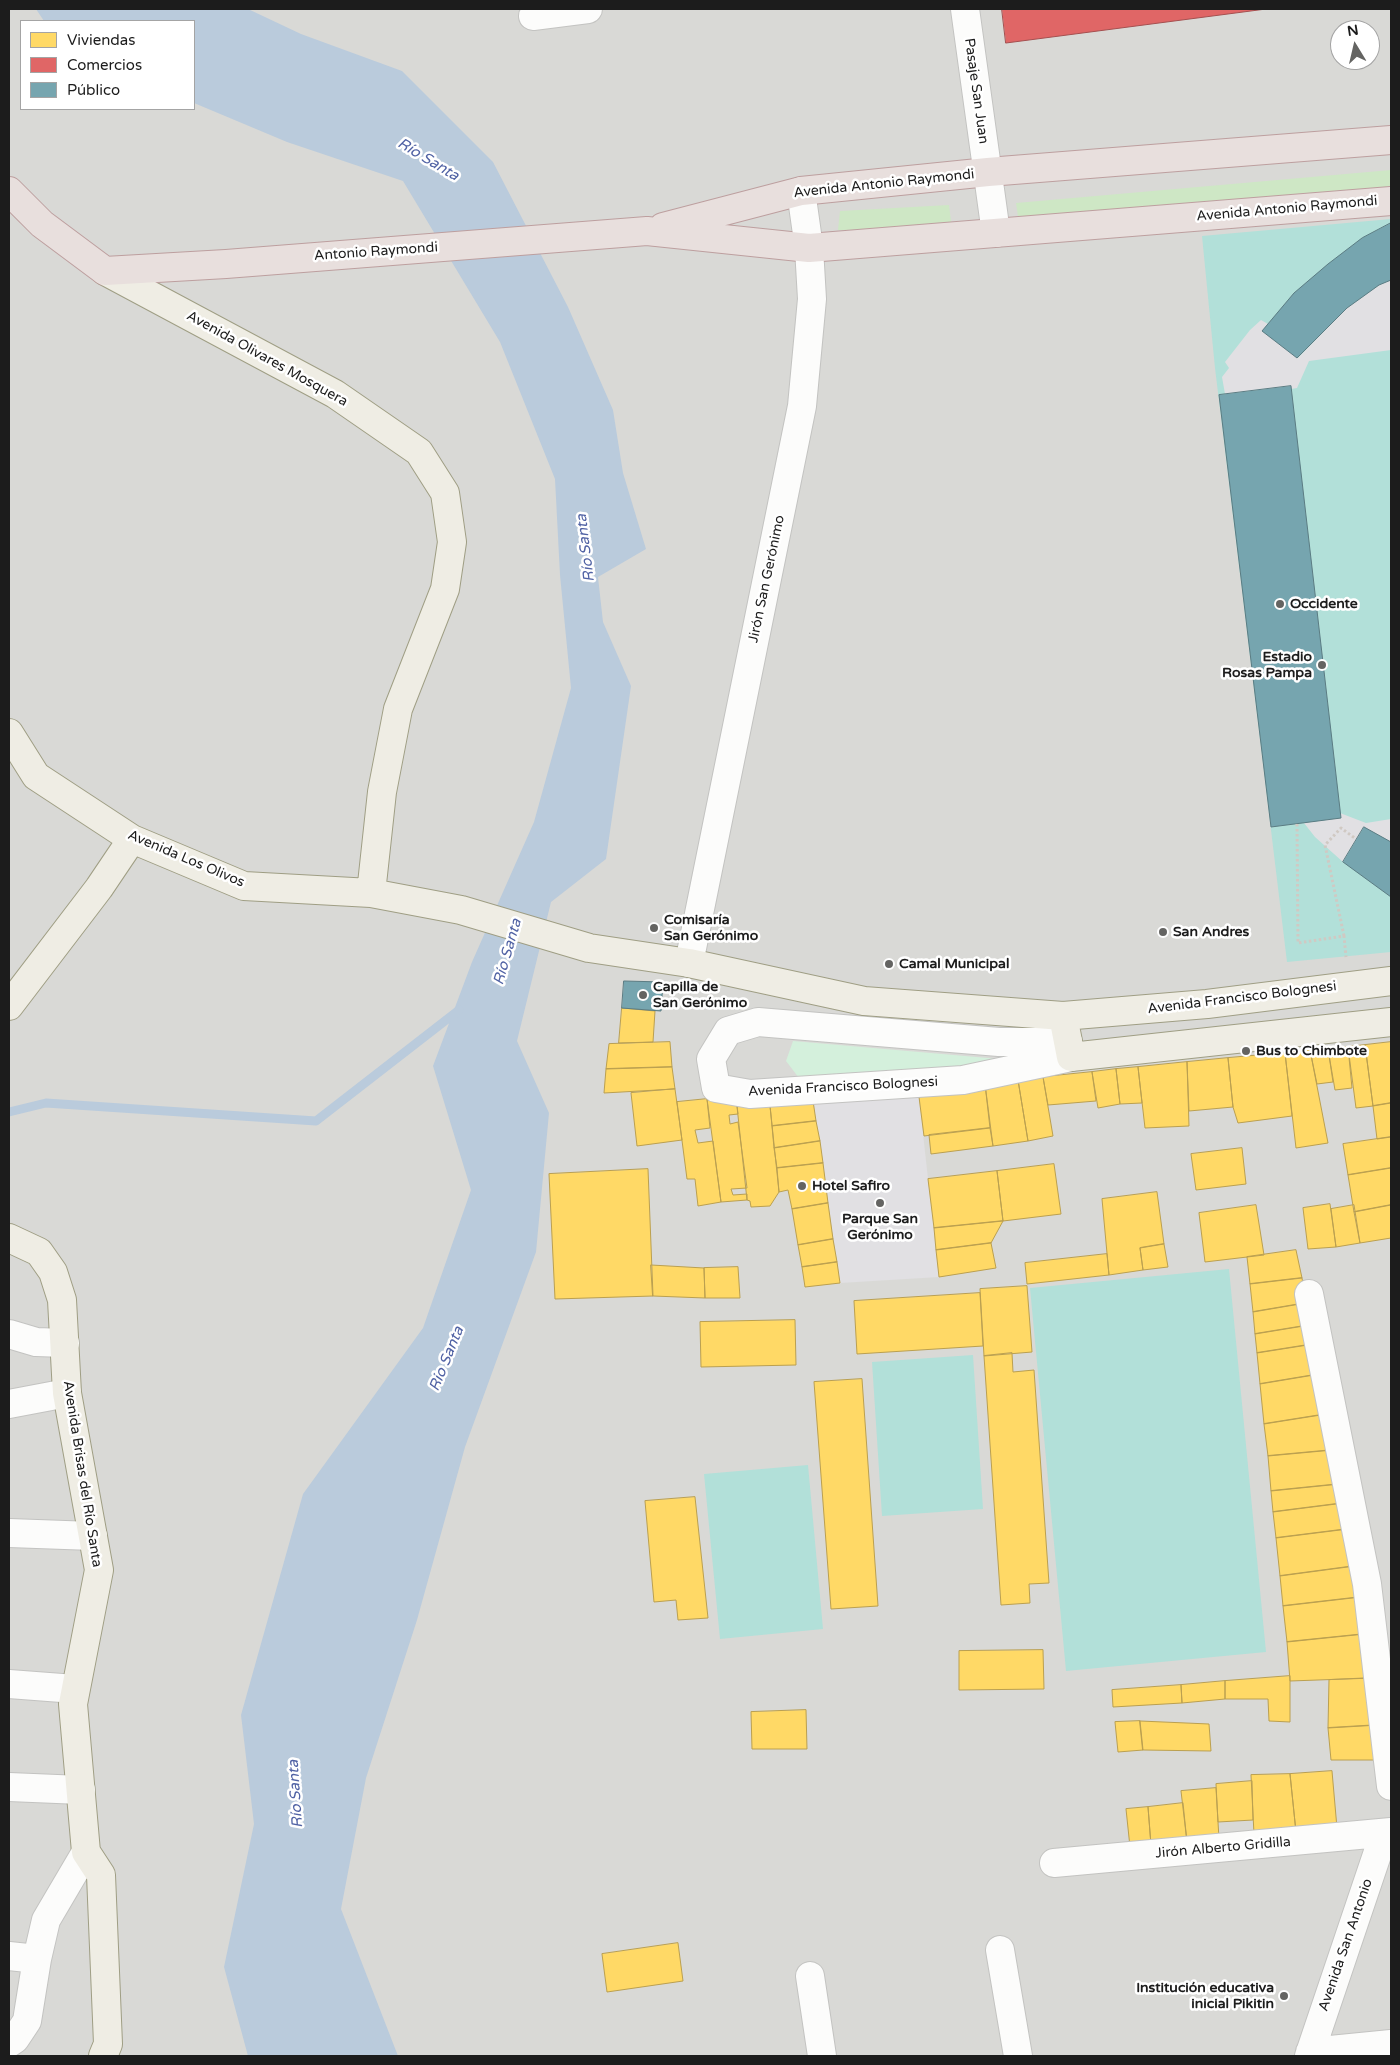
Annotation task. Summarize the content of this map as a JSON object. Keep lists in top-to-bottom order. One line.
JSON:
{"streets":{"highway":["Avenida Antonio Raymondi","Antonio Raymondi","Avenida Olivares Mosquera"],"main road":["Avenida Los Olivos","Avenida Francisco Bolognesi","Avenida Brisas del Río Santa"],"street":["Pasaje San Juan","Jirón San Gerónimo","Jirón Alberto Gridilla","Avenida San Antonio"]},"crossings":[["Pasaje San Juan","Avenida Antonio Raymondi"],["Avenida Antonio Raymondi","Antonio Raymondi"],["Avenida Antonio Raymondi","Jirón San Gerónimo"],["Antonio Raymondi","Avenida Olivares Mosquera"],["Avenida Olivares Mosquera","Avenida Los Olivos"],["Jirón San Gerónimo","Avenida Francisco Bolognesi"],["Avenida Los Olivos","Avenida Francisco Bolognesi"],["Jirón Alberto Gridilla","Avenida San Antonio"]],"water":["Río Santa"],"places":["Occidente","Estadio Rosas Pampa","Comisaría San Gerónimo","San Andres","Camal Municipal","Capilla de San Gerónimo","Bus to Chimbote","Hotel Safiro","Parque San Gerónimo","Institución educativa inicial Pikitin"],"legend":["Viviendas","Comercios","Público"],"north":"top"}
